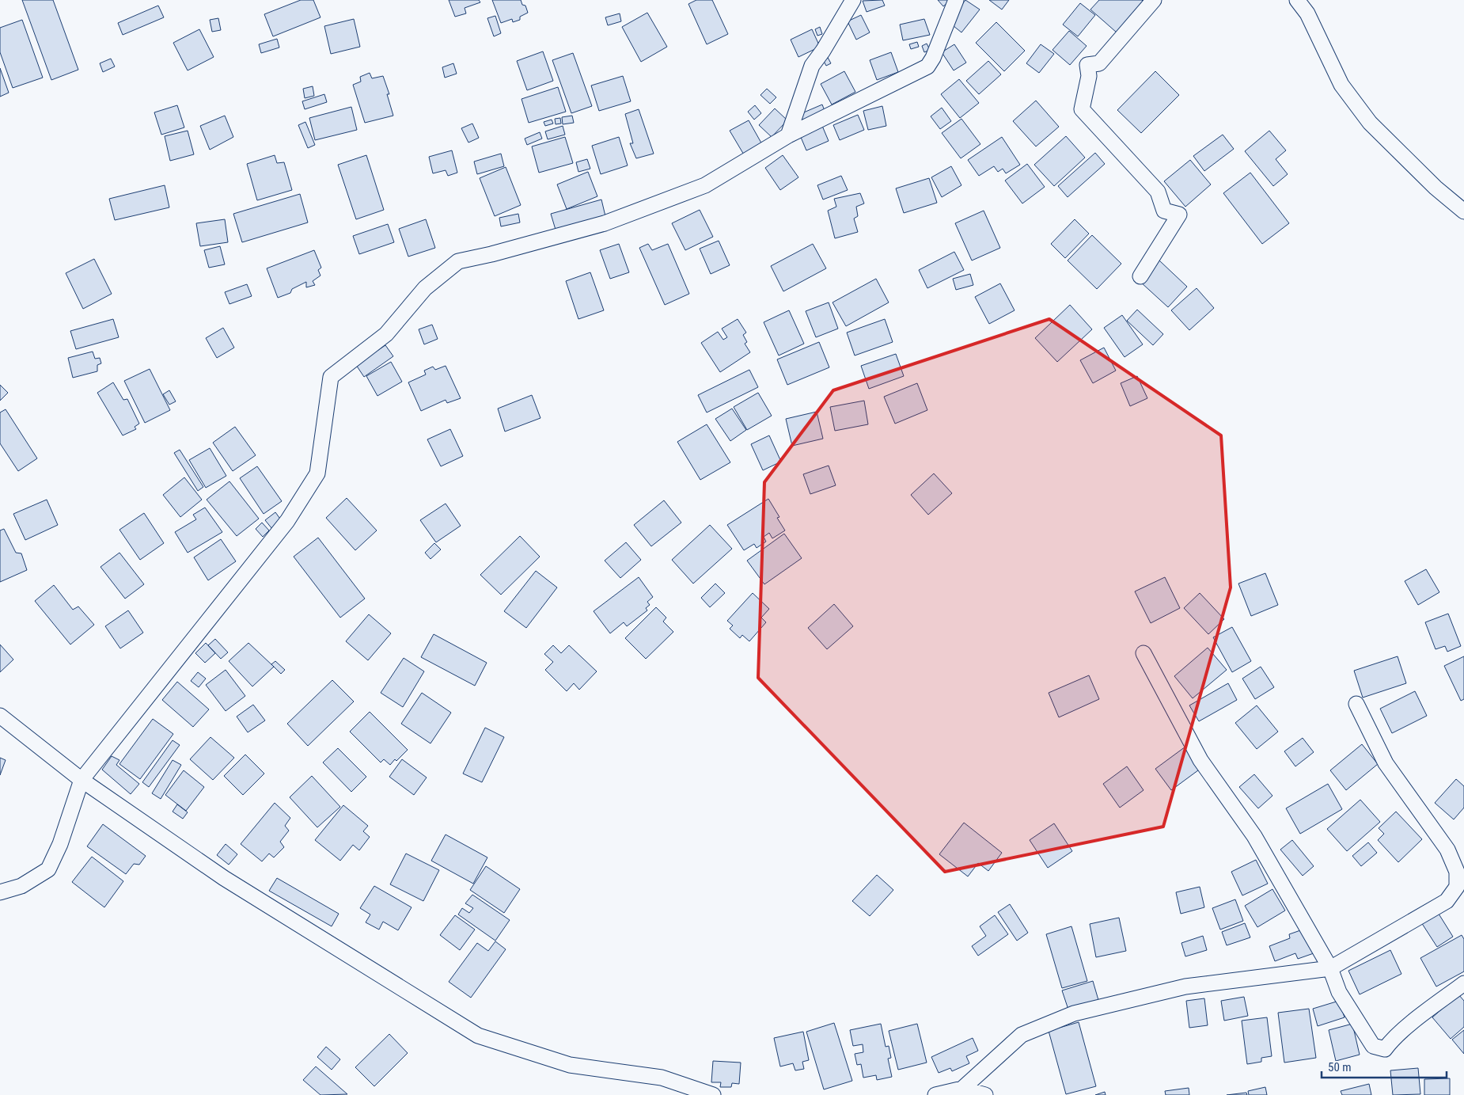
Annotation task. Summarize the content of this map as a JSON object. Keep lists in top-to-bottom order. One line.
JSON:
{"scale_bar":"50 m"}
